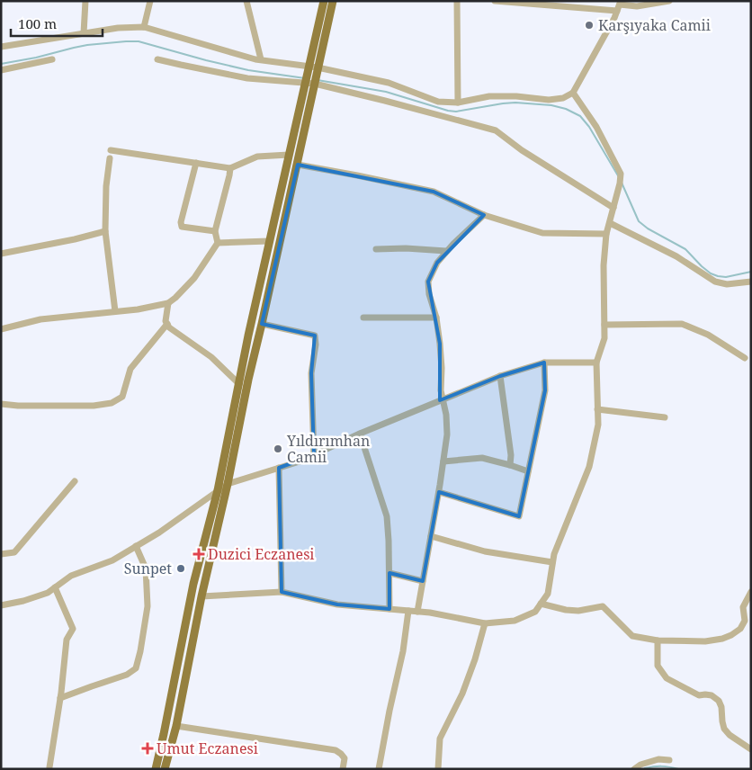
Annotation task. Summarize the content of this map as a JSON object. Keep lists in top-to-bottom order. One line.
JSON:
{"places":{"other":["Karşıyaka Camii","Yıldırımhan Camii","Sunpet"],"health":["Duzici Eczanesi","Umut Eczanesi"]},"scale_bar":"100 m"}
